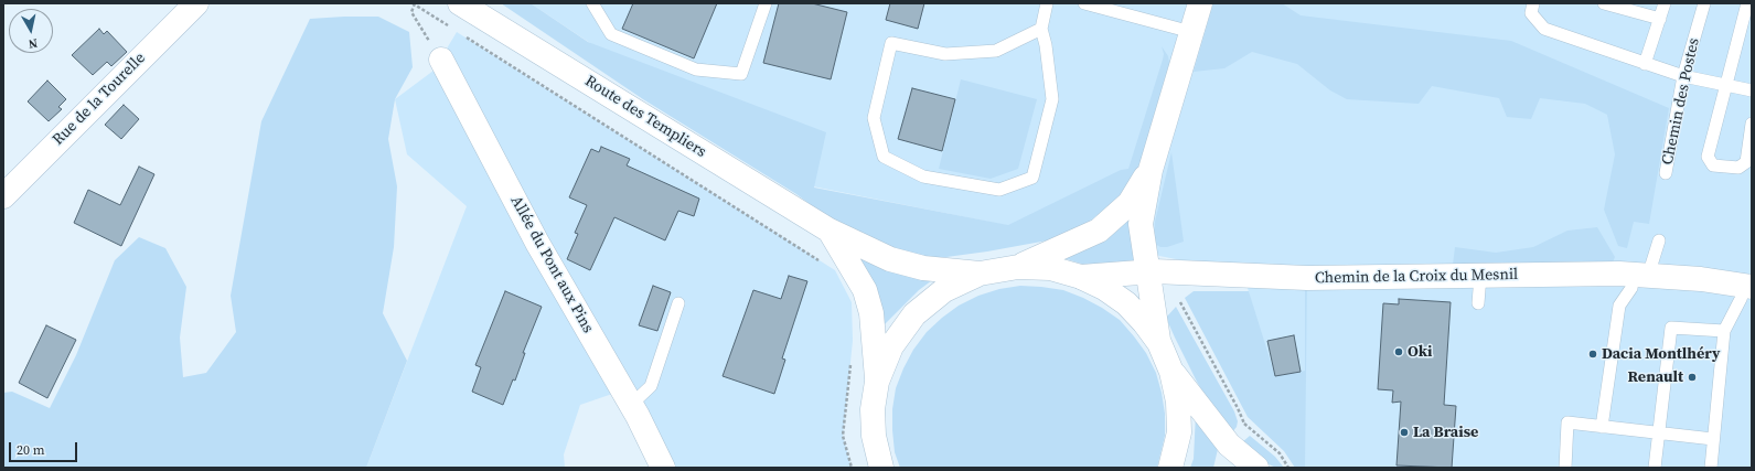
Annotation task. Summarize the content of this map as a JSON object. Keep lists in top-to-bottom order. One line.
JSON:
{"streets":{"street":["Rue de la Tourelle","Route des Templiers","Allée du Pont aux Pins","Chemin de la Croix du Mesnil"],"lane":["Chemin des Postes"]},"places":["Oki","Dacia Montlhéry","Renault","La Braise"],"scale_bar":"20 m","north":"bottom"}
